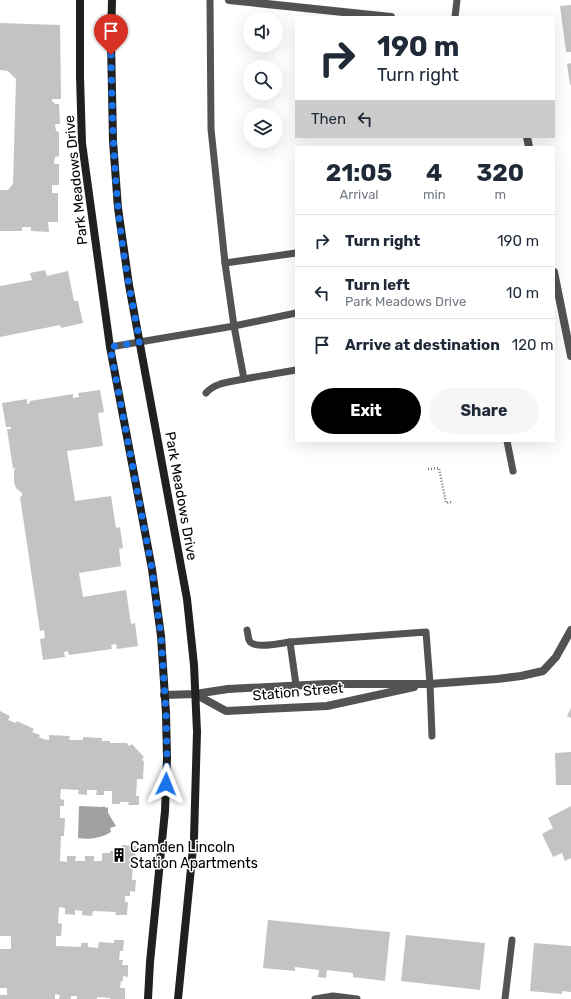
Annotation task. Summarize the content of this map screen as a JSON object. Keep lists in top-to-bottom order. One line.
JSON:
{"streets":{"main road":["Park Meadows Drive"],"street":["Station Street"]},"crossings":[["Park Meadows Drive","Station Street"]],"places":{"building":["Camden Lincoln Station Apartments"]},"page":{"turn":["190 m","Turn right"],"then":"Then","eta":["21:05","Arrival","4","min","320","m"],"list":[{"name":"Turn right","value":"190 m"},{"name":"Turn left","note":"Park Meadows Drive","value":"10 m"},{"name":"Arrive at destination","value":"120 m"}],"buttons":["Exit","Share"]}}
